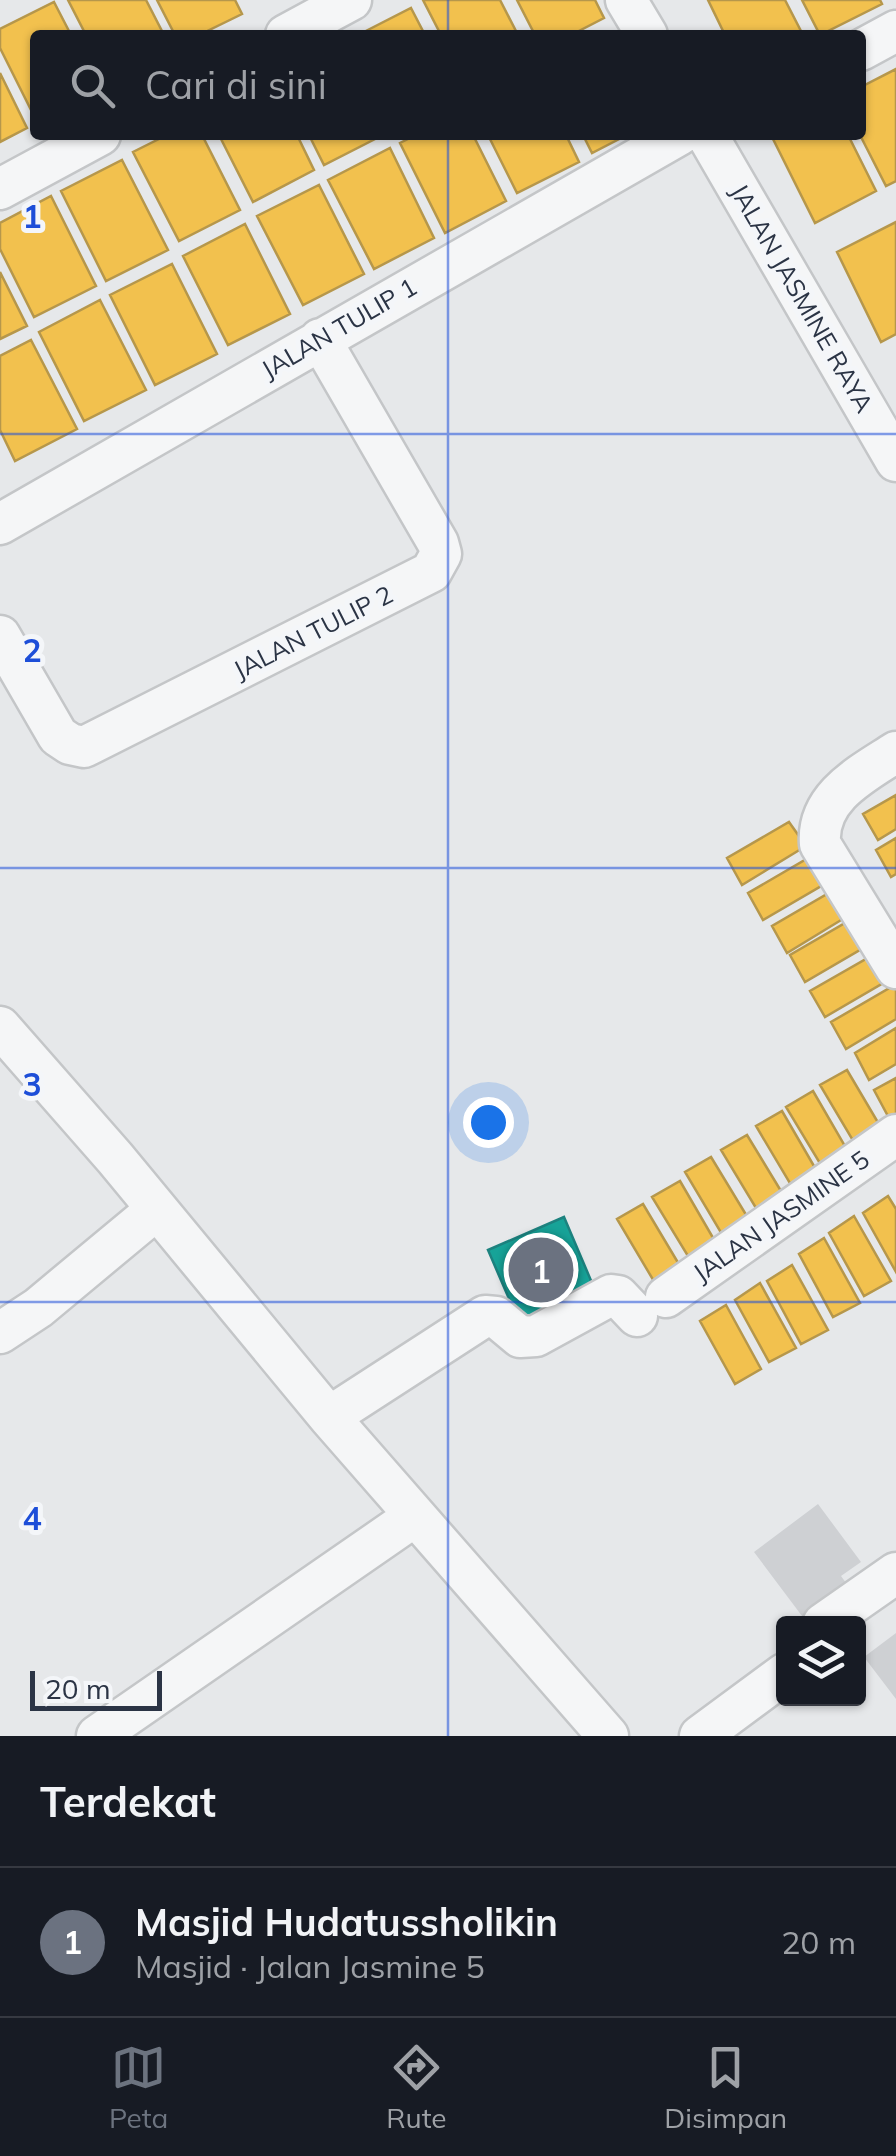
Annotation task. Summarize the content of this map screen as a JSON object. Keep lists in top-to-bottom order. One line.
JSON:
{"streets":{"street":["JALAN JASMINE RAYA","JALAN TULIP 1","JALAN TULIP 2","JALAN JASMINE 5"]},"crossings":[["JALAN TULIP 1","JALAN TULIP 2"]],"scale_bar":"20 m","page":{"search":"Cari di sini","pins":"1","scale":"20 m","heading":"Terdekat","list":[{"mark":"1","name":"Masjid Hudatussholikin","note":"Masjid · Jalan Jasmine 5","value":"20 m"}],"nav":["Peta","Rute","Disimpan"]},"grid":{"rows":["1","2","3","4"]}}
